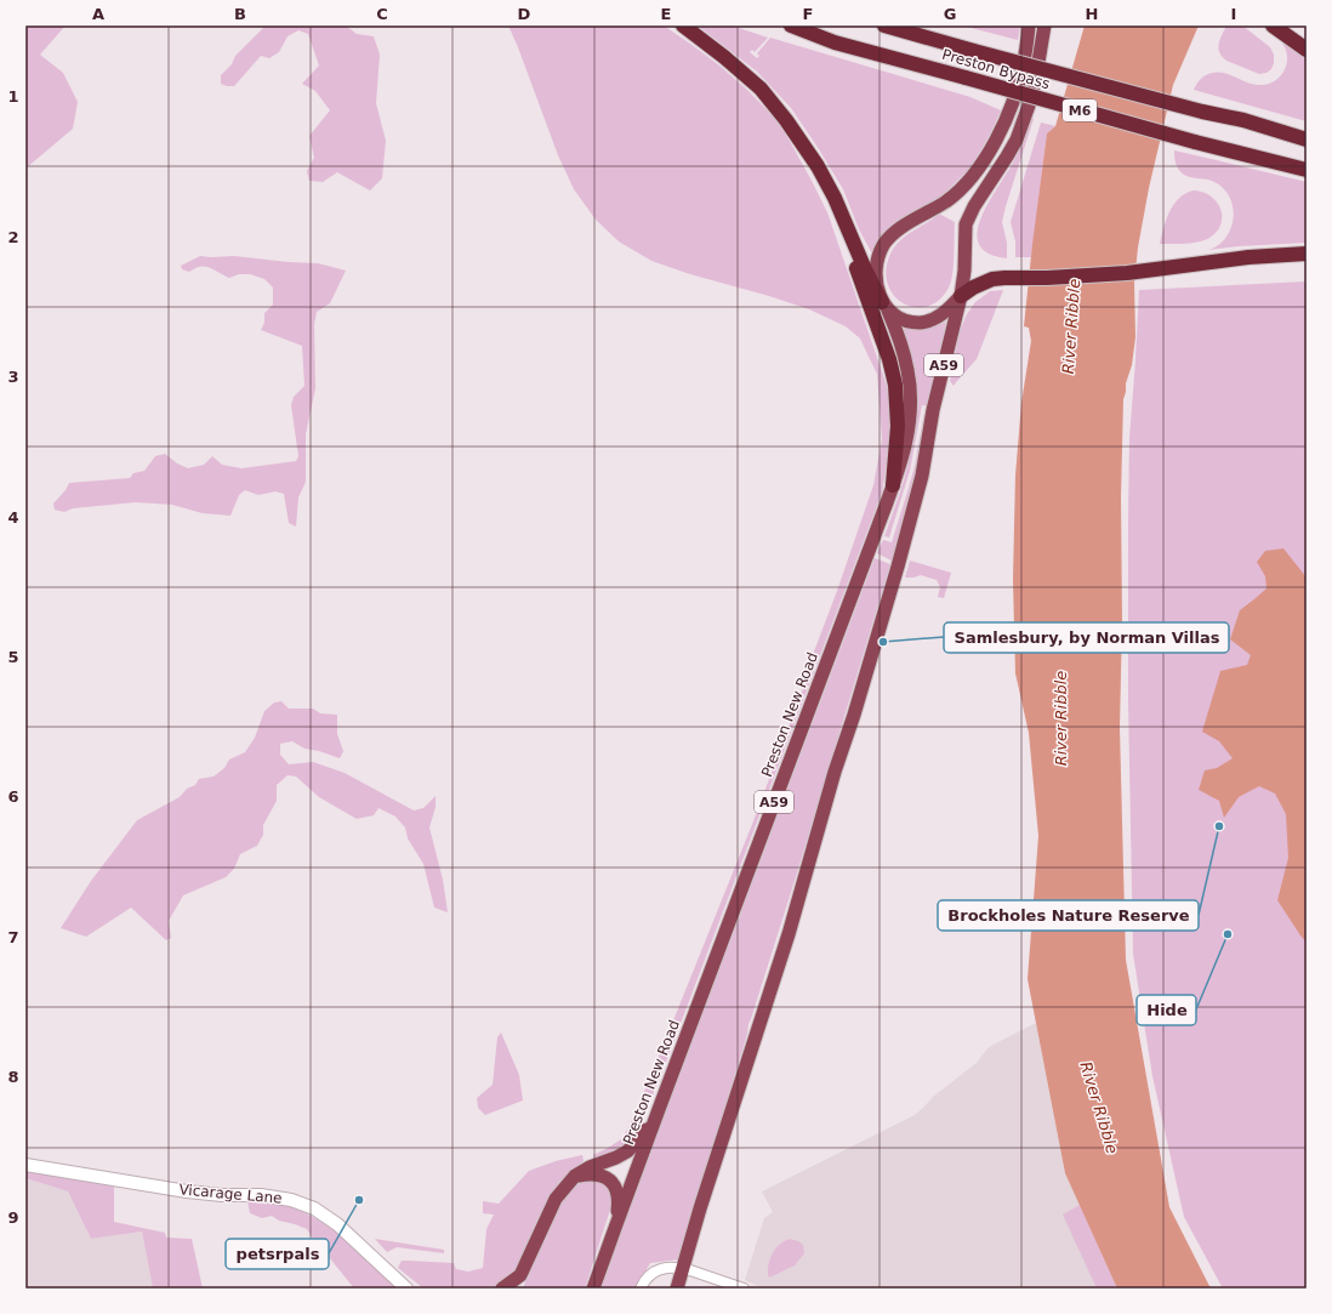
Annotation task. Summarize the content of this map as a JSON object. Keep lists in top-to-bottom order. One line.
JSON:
{"streets":{"highway":["Preston Bypass","M6","A59","Preston New Road"],"street":["Vicarage Lane"]},"water":["River Ribble"],"places":["Samlesbury, by Norman Villas","Brockholes Nature Reserve","Hide","petsrpals"],"grid":{"columns":["A","B","C","D","E","F","G","H","I"],"rows":["1","2","3","4","5","6","7","8","9"]}}
